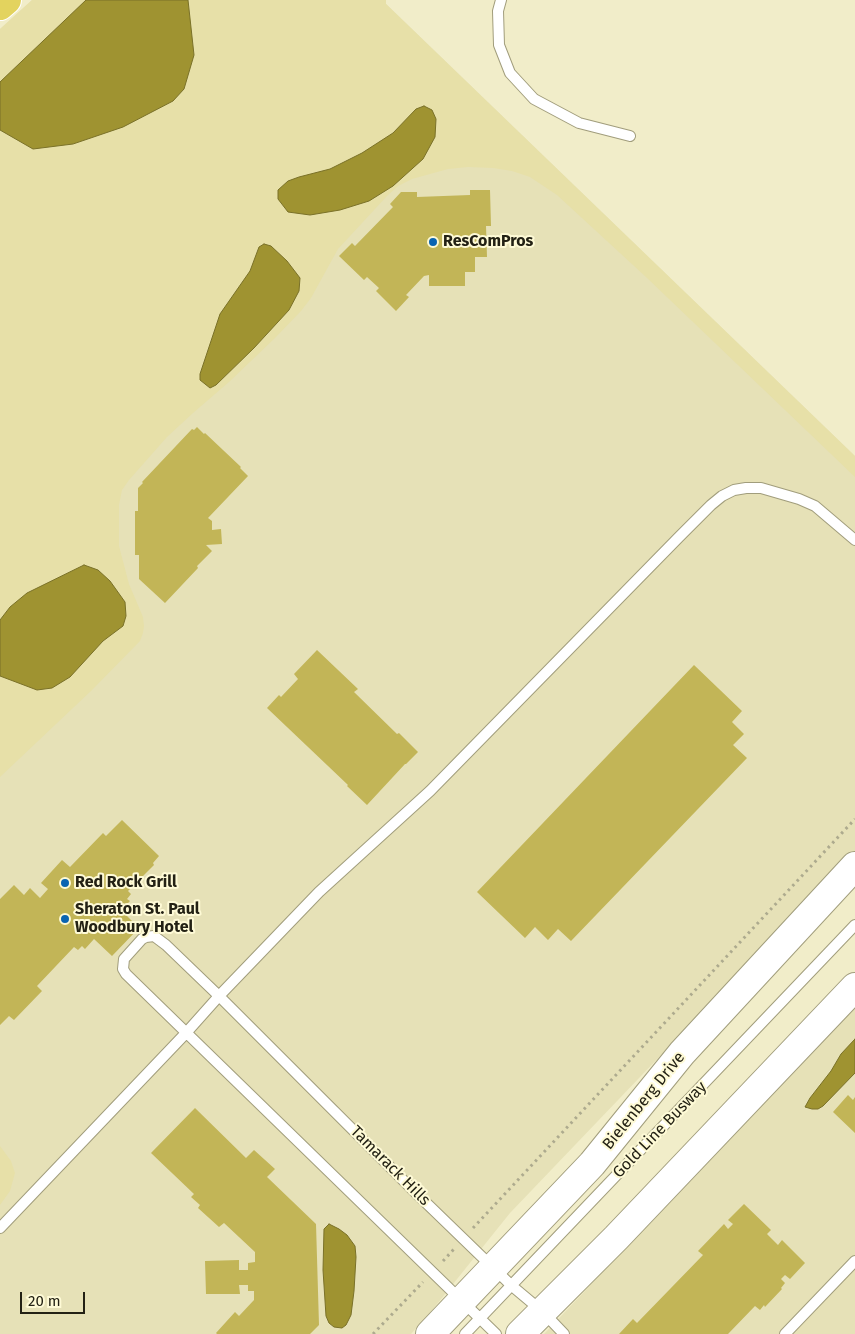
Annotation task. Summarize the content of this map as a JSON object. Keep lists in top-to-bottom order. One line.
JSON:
{"streets":{"street":["Bielenberg Drive"],"lane":["Gold Line Busway","Tamarack Hills"]},"crossings":[["Bielenberg Drive","Gold Line Busway"],["Bielenberg Drive","Tamarack Hills"],["Gold Line Busway","Tamarack Hills"]],"places":["ResComPros","Red Rock Grill","Sheraton St. Paul Woodbury Hotel"],"scale_bar":"20 m"}
